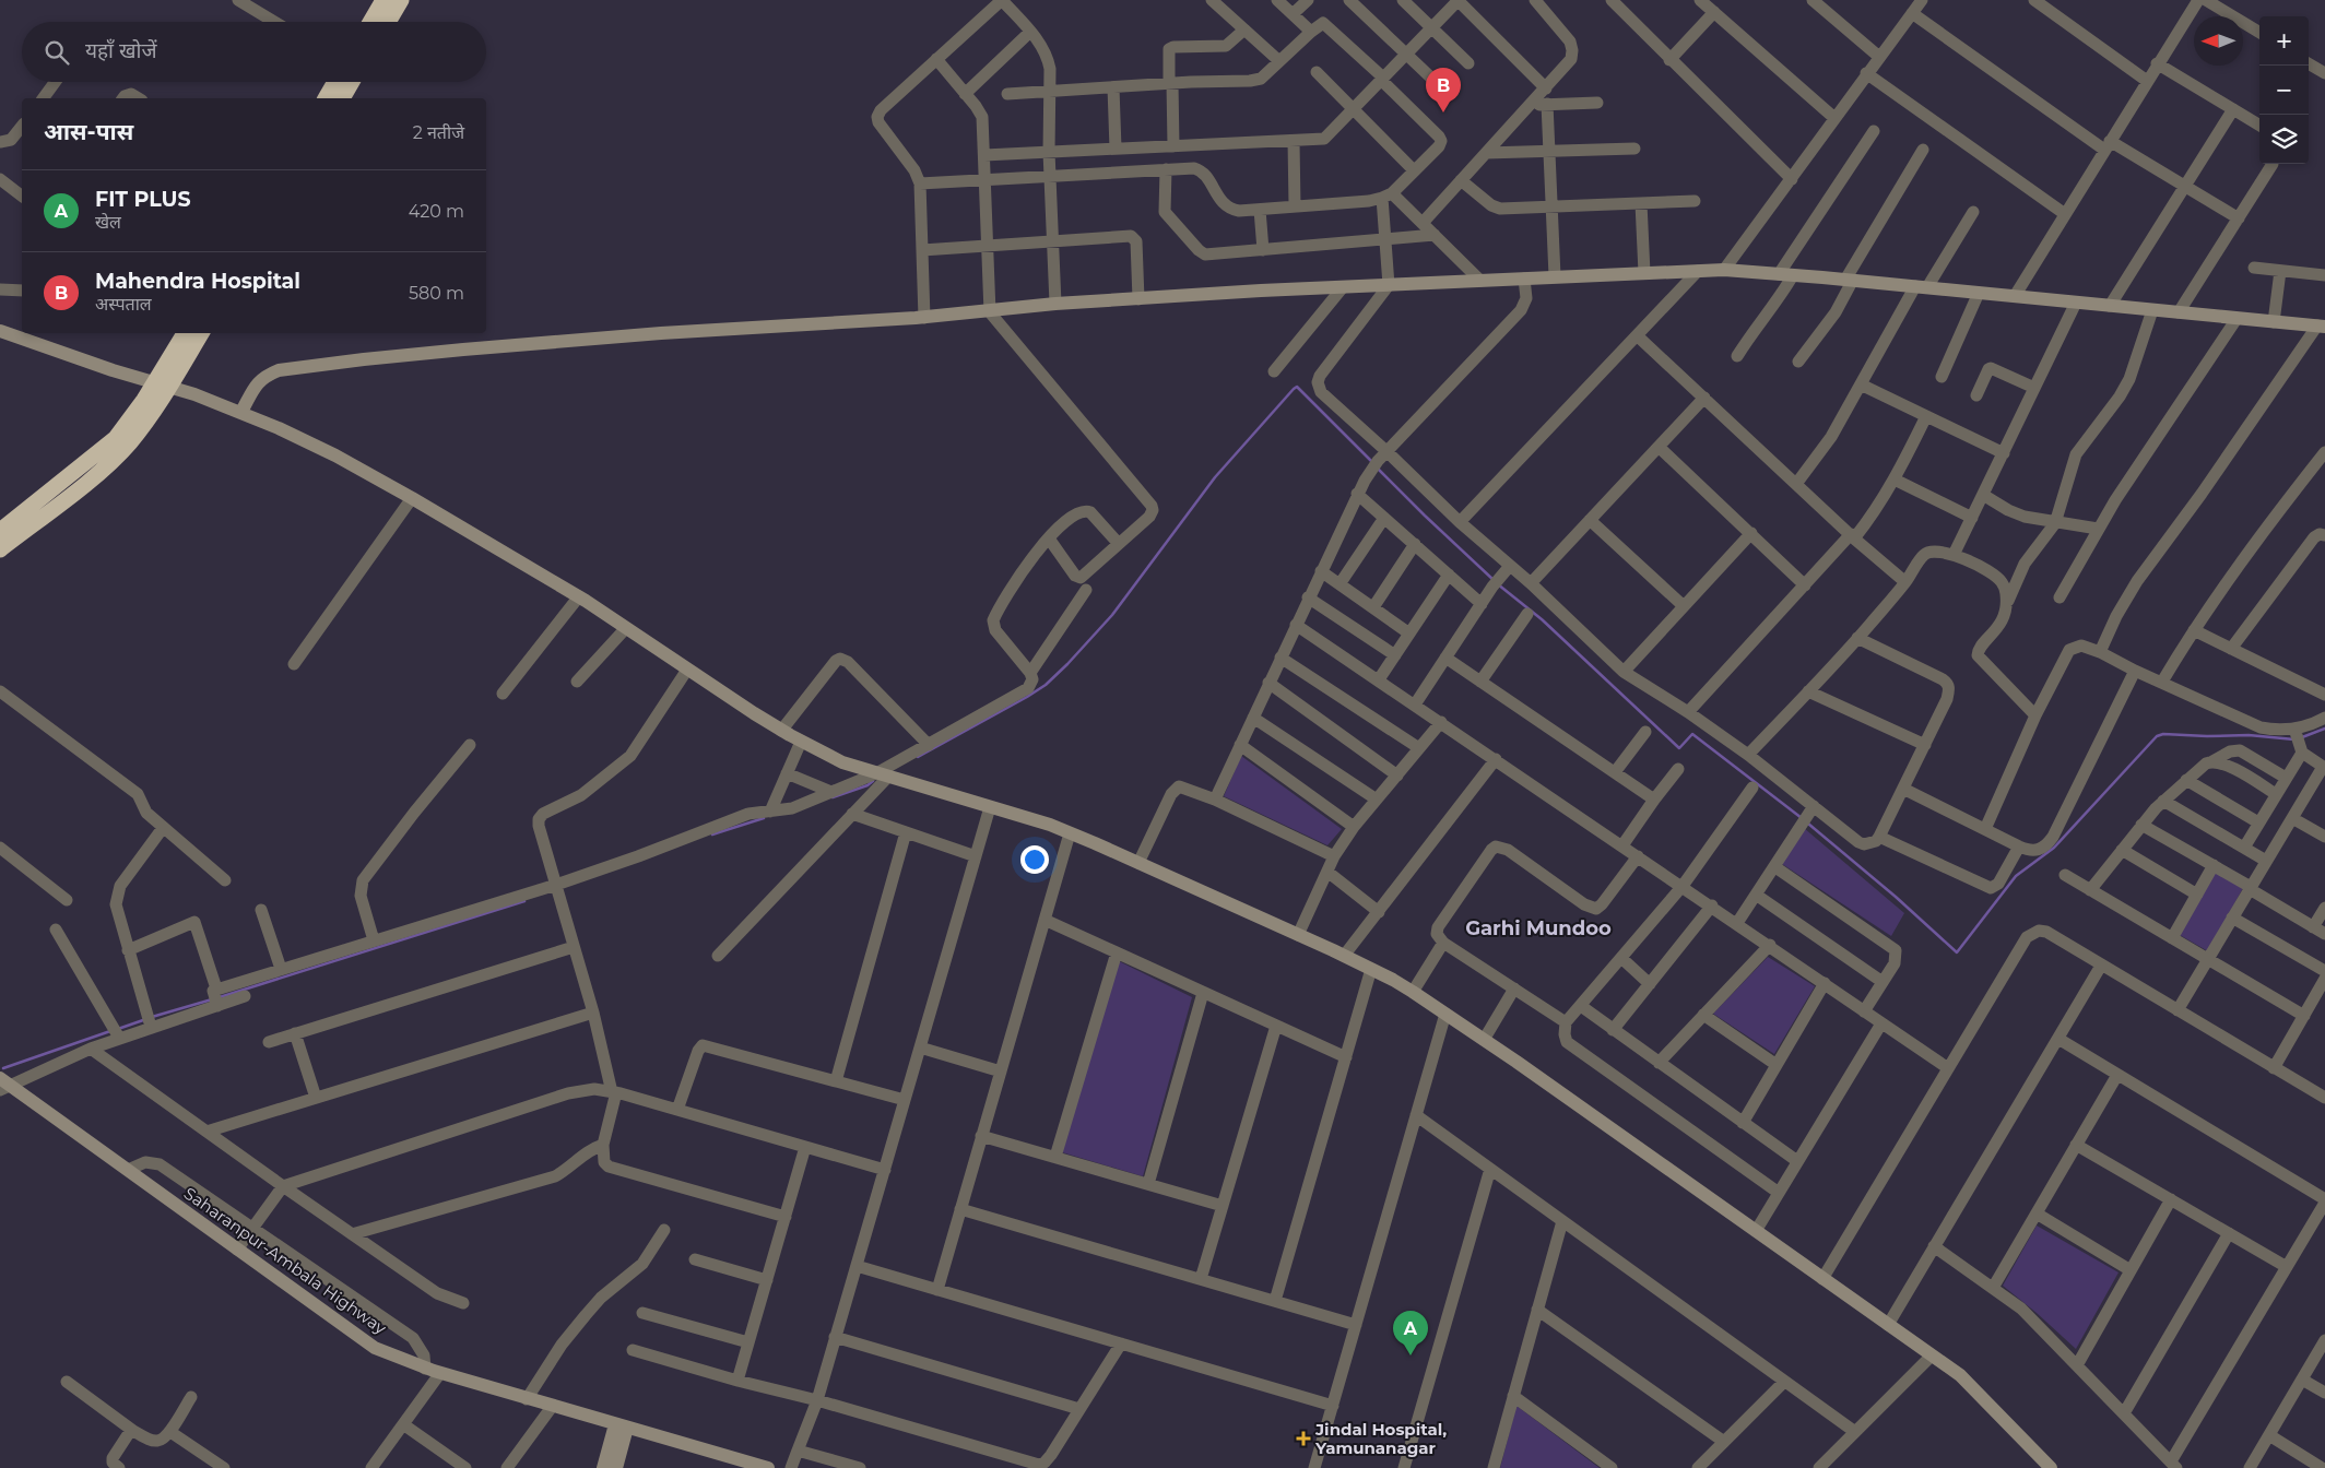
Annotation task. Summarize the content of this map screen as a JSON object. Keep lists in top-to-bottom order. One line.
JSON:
{"streets":{"street":["Saharanpur-Ambala Highway"]},"districts":["Garhi Mundoo"],"places":{"health":["Jindal Hospital, Yamunanagar"]},"north":"left","page":{"map_buttons":["+","−"],"search":"यहाँ खोजें","pins":["B","A"],"heading":["आस-पास","2 नतीजे"],"list":[{"mark":"A","name":"FIT PLUS","note":"खेल","value":"420 m"},{"mark":"B","name":"Mahendra Hospital","note":"अस्पताल","value":"580 m"}]}}
